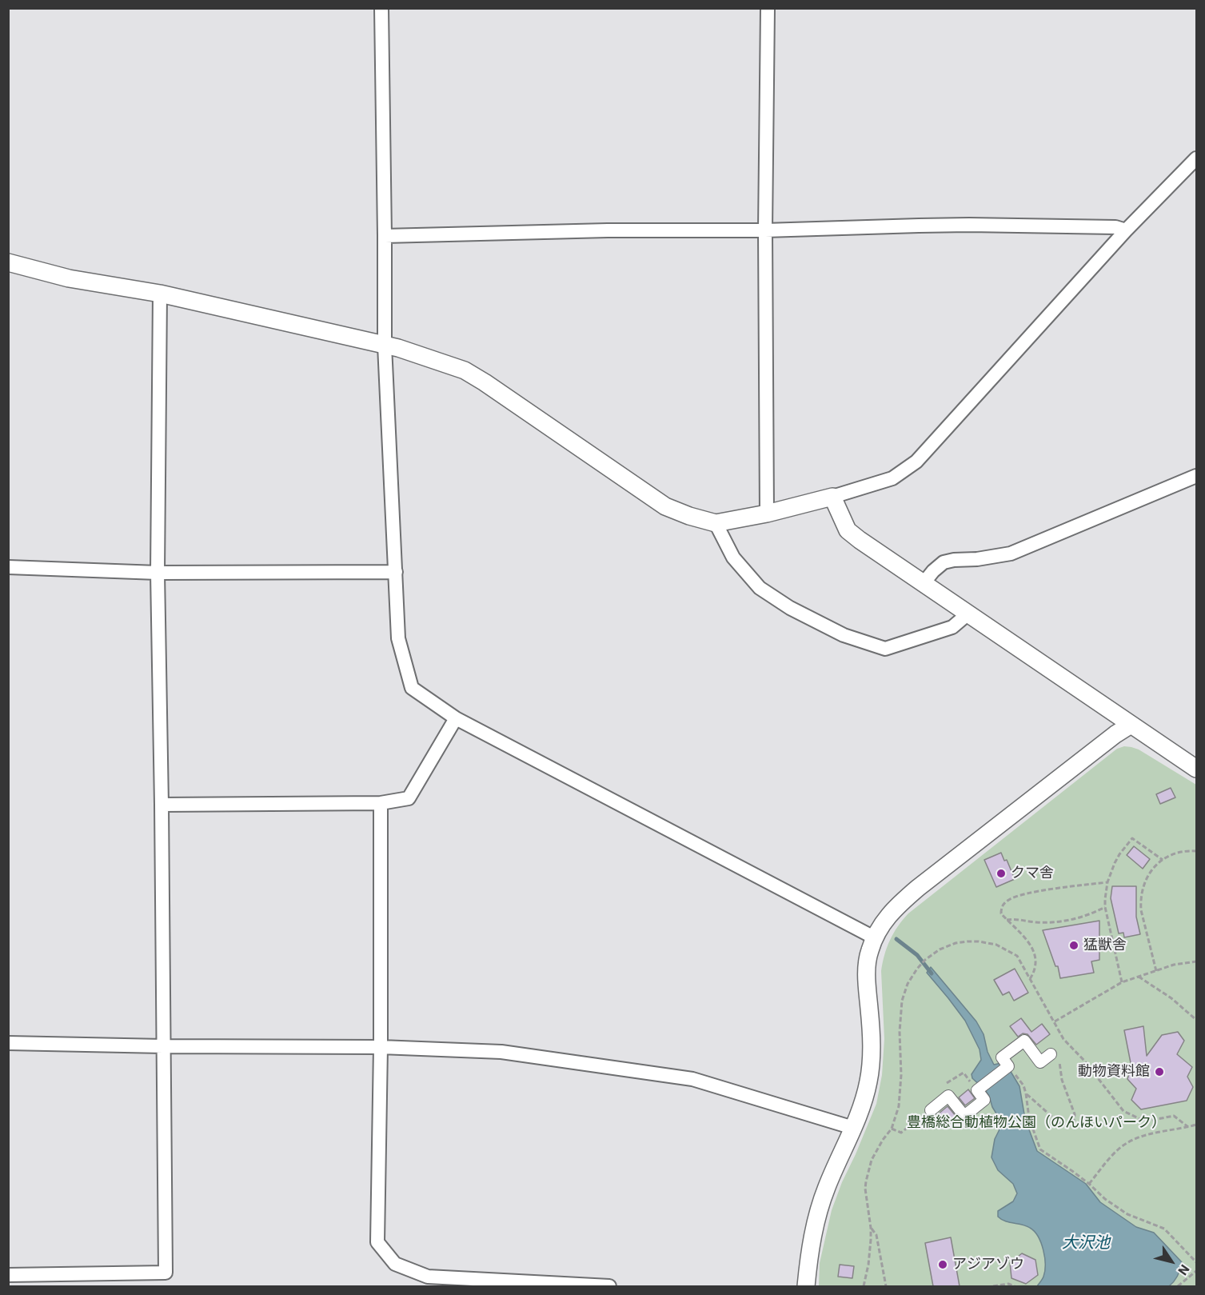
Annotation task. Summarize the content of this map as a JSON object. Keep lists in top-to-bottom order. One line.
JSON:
{"water":["大沢池"],"parks":["豊橋総合動植物公園（のんほいパーク）"],"places":["クマ舎","猛獣舎","動物資料館","アジアゾウ"],"north":"bottom right"}
